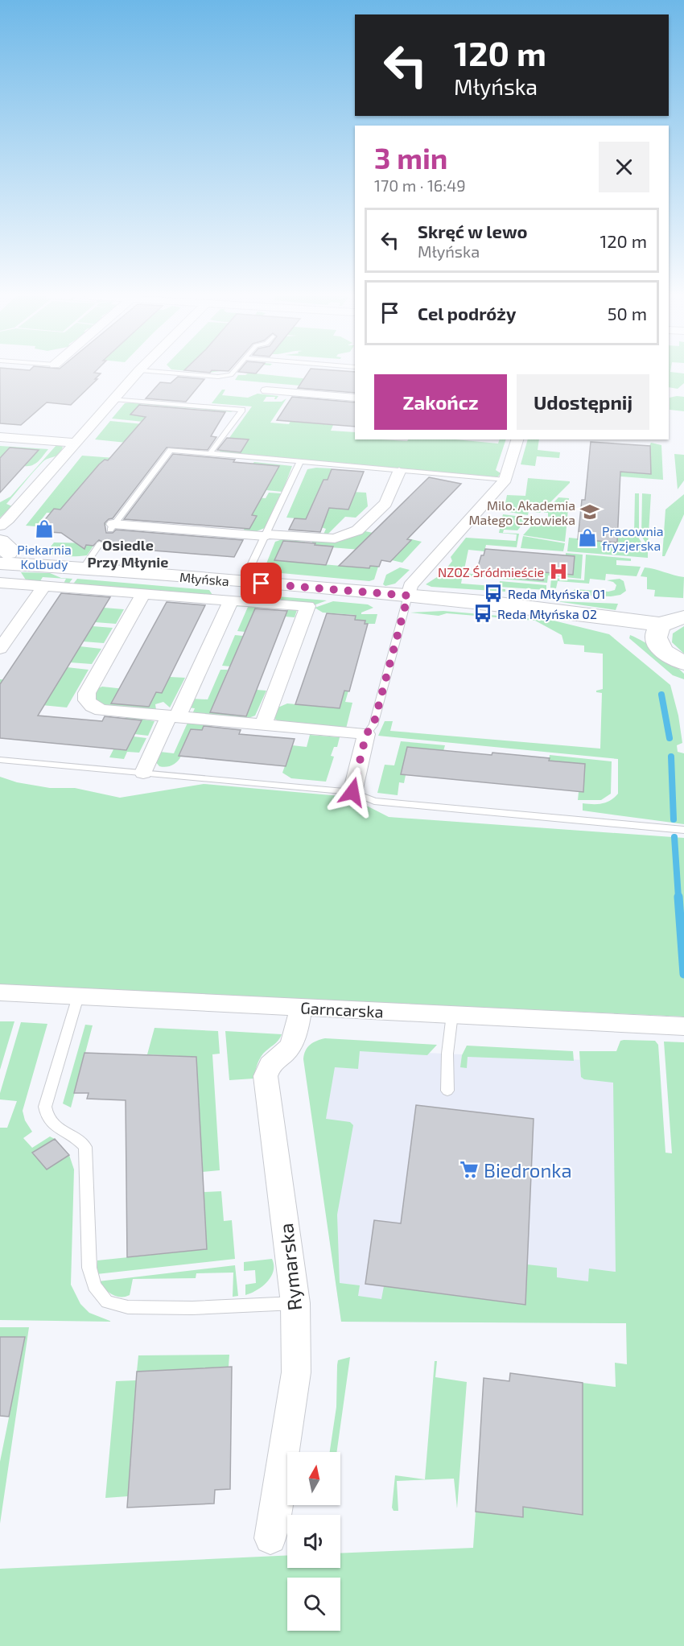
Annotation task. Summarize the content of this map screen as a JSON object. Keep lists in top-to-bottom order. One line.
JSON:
{"streets":{"street":["Młyńska","Garncarska","Rymarska"]},"crossings":[["Garncarska","Rymarska"]],"districts":["Osiedle Przy Młynie"],"places":{"school or university":["Milo. Akademia Małego Człowieka"],"shop":["Piekarnia Kolbudy","Pracownia fryzjerska"],"hospital":["NZOZ Śródmieście"],"bus stop":["Reda Młyńska 01","Reda Młyńska 02"],"supermarket":["Biedronka"]},"north":"top","page":{"turn":["120 m","Młyńska"],"heading":["3 min","170 m · 16:49"],"list":[{"name":"Skręć w lewo","note":"Młyńska","value":"120 m"},{"name":"Cel podróży","value":"50 m"}],"buttons":["Zakończ","Udostępnij"]}}
